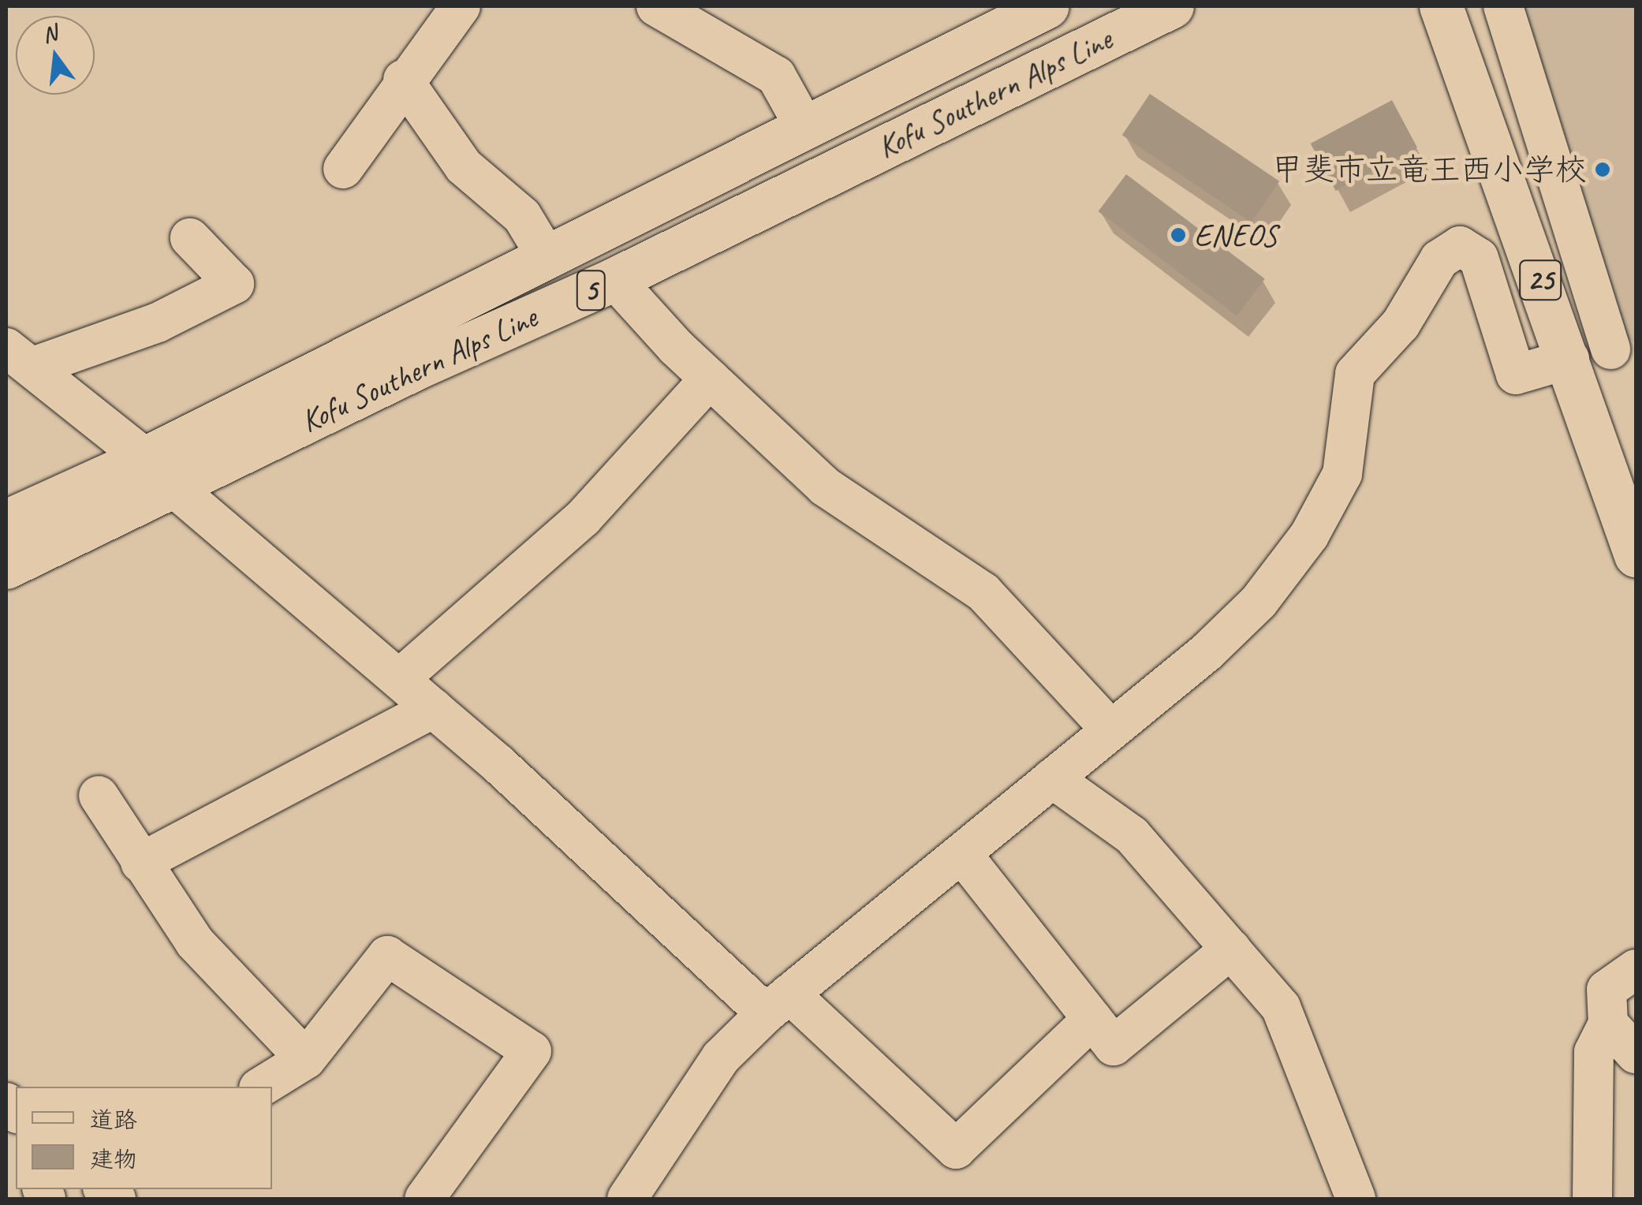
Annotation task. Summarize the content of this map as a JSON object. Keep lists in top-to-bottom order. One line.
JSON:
{"streets":{"main road":["Kofu Southern Alps Line","25","5"]},"places":["甲斐市立竜王西小学校","ENEOS"],"legend":["道路","建物"],"north":"top"}
